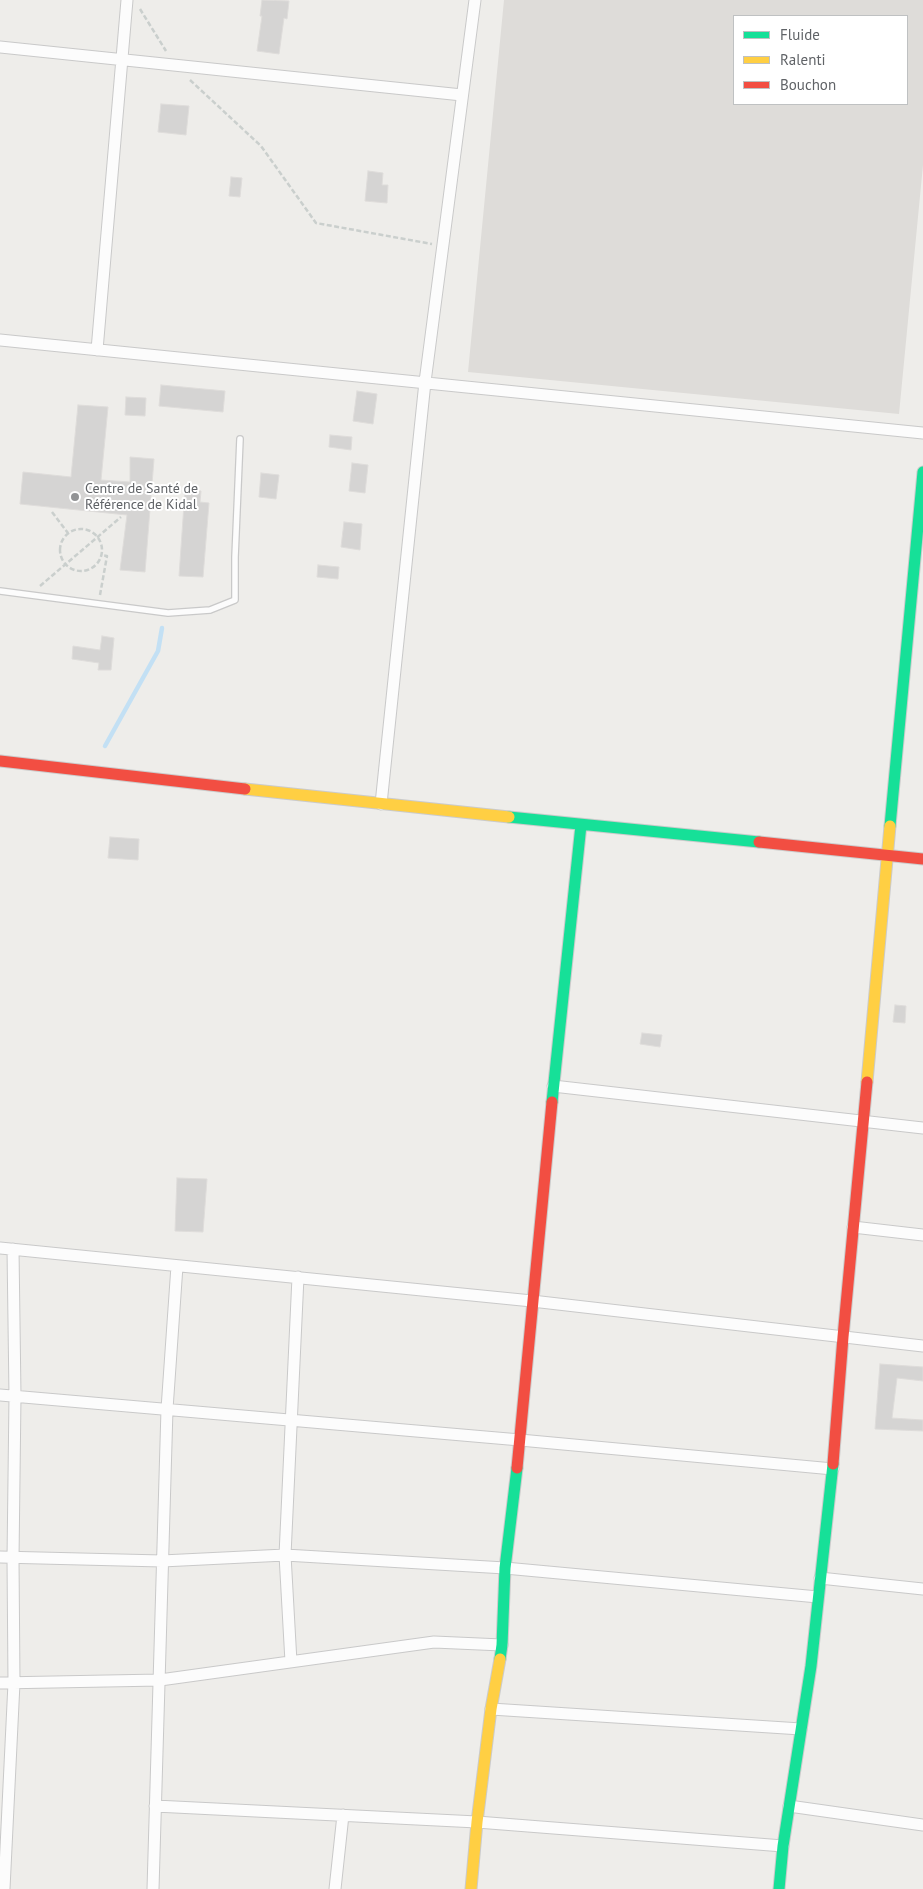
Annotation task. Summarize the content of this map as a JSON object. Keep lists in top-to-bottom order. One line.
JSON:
{"places":["Centre de Santé de Référence de Kidal"],"legend":["Fluide","Ralenti","Bouchon"]}
